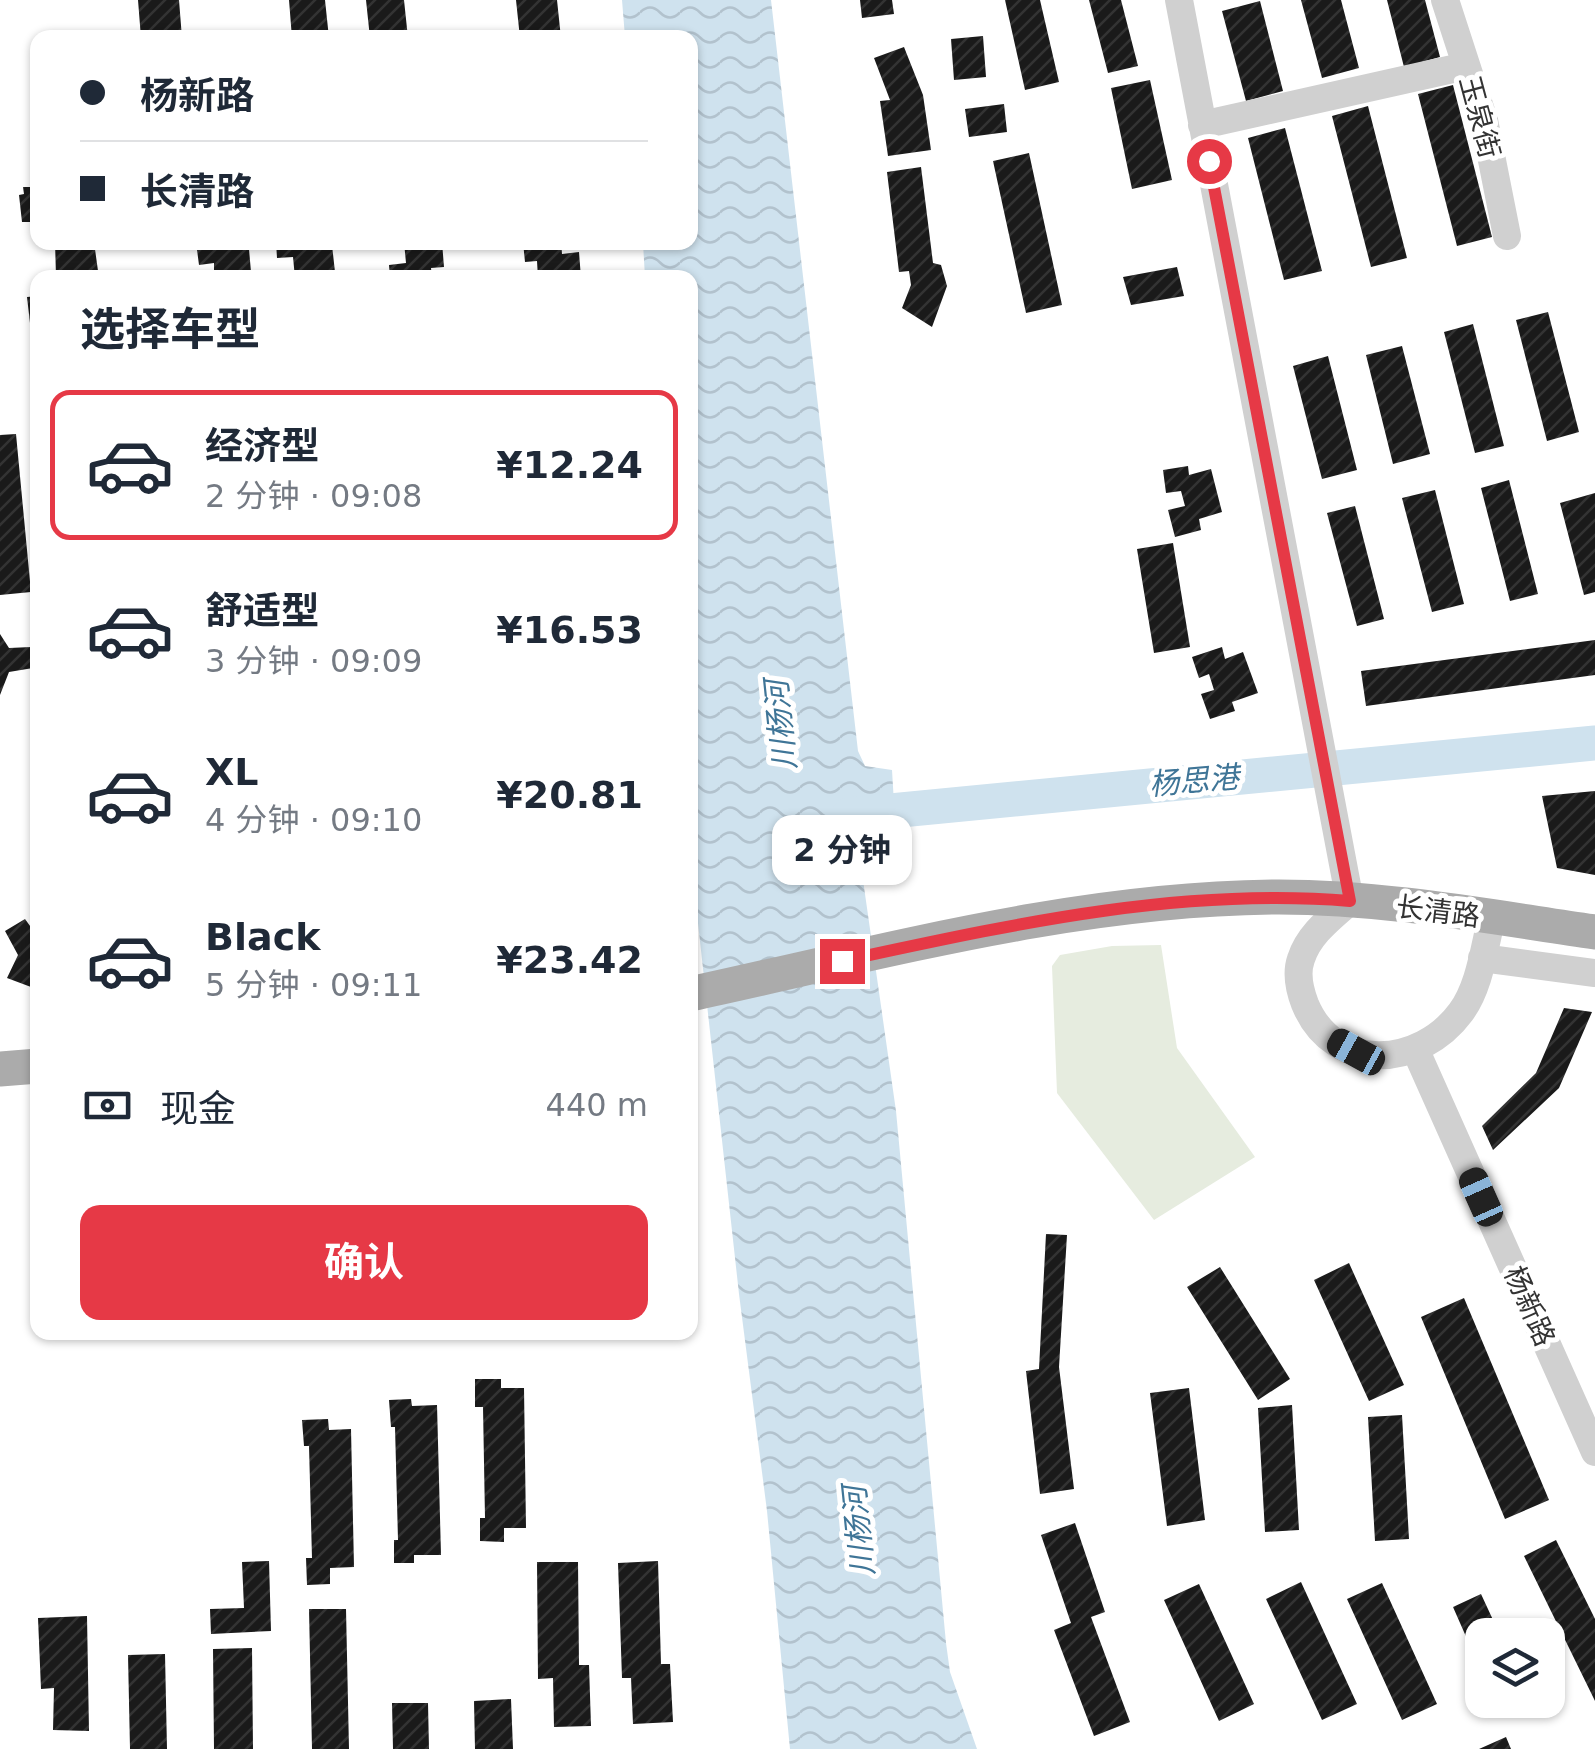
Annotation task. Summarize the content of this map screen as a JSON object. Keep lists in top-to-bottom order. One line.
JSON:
{"streets":{"main road":["长清路"],"street":["玉泉街","杨新路"]},"crossings":[["长清路","杨新路"]],"water":["川杨河","杨思港"],"page":{"banner":["杨新路","长清路"],"heading":"选择车型","list":[{"name":"经济型","note":"2 分钟 · 09:08","value":"¥12.24"},{"name":"舒适型","note":"3 分钟 · 09:09","value":"¥16.53"},{"name":"XL","note":"4 分钟 · 09:10","value":"¥20.81"},{"name":"Black","note":"5 分钟 · 09:11","value":"¥23.42"}],"bubble":"2 分钟","pay":["现金","440 m"],"buttons":"确认"}}
